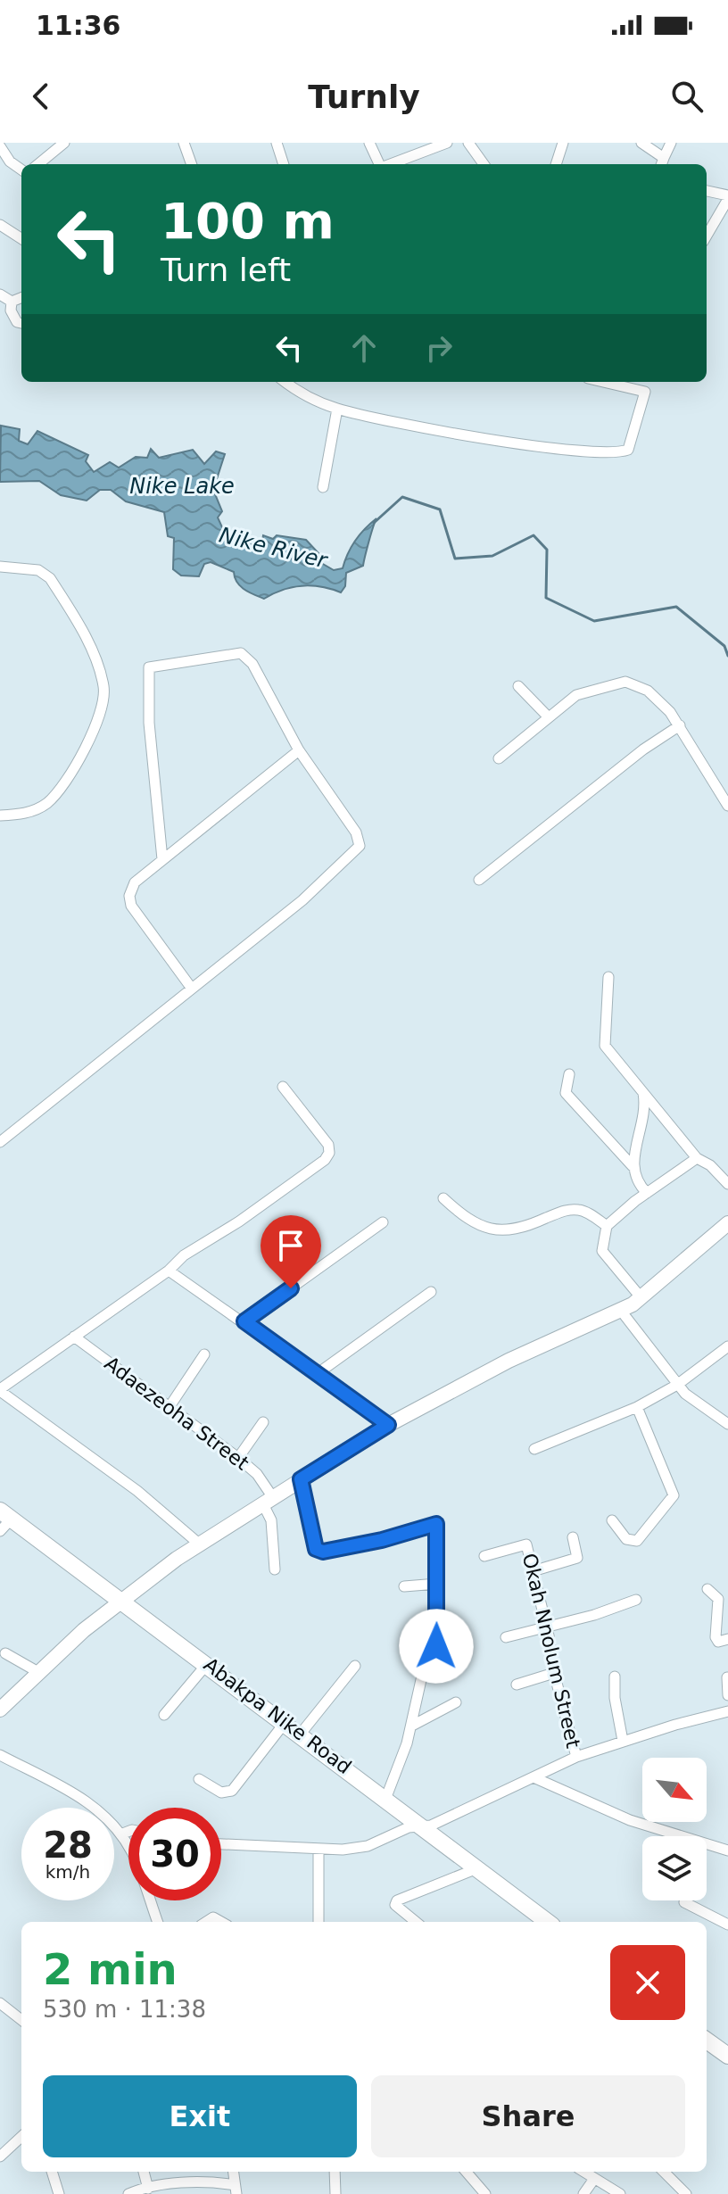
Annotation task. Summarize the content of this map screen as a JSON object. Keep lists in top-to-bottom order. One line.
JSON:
{"streets":{"main road":["Abakpa Nike Road"],"street":["Adaezeoha Street","Okah Nnolum Street"]},"water":["Nike Lake","Nike River"],"north":"bottom right","page":{"status":"11:36","header":"Turnly","turn":["100 m","Turn left"],"speed":"28 km/h","limit":"30","heading":["2 min","530 m · 11:38"],"buttons":["Exit","Share"]}}
